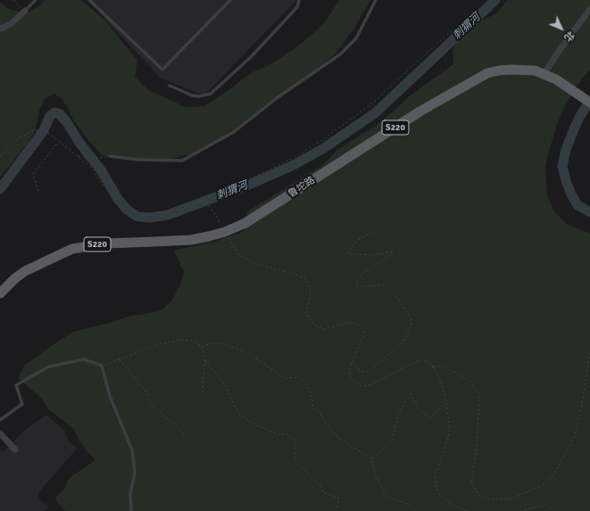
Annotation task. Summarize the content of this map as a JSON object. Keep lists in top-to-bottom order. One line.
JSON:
{"streets":{"main road":["S220","鲁坨路"]},"water":["刺猬河"],"north":"bottom right"}
